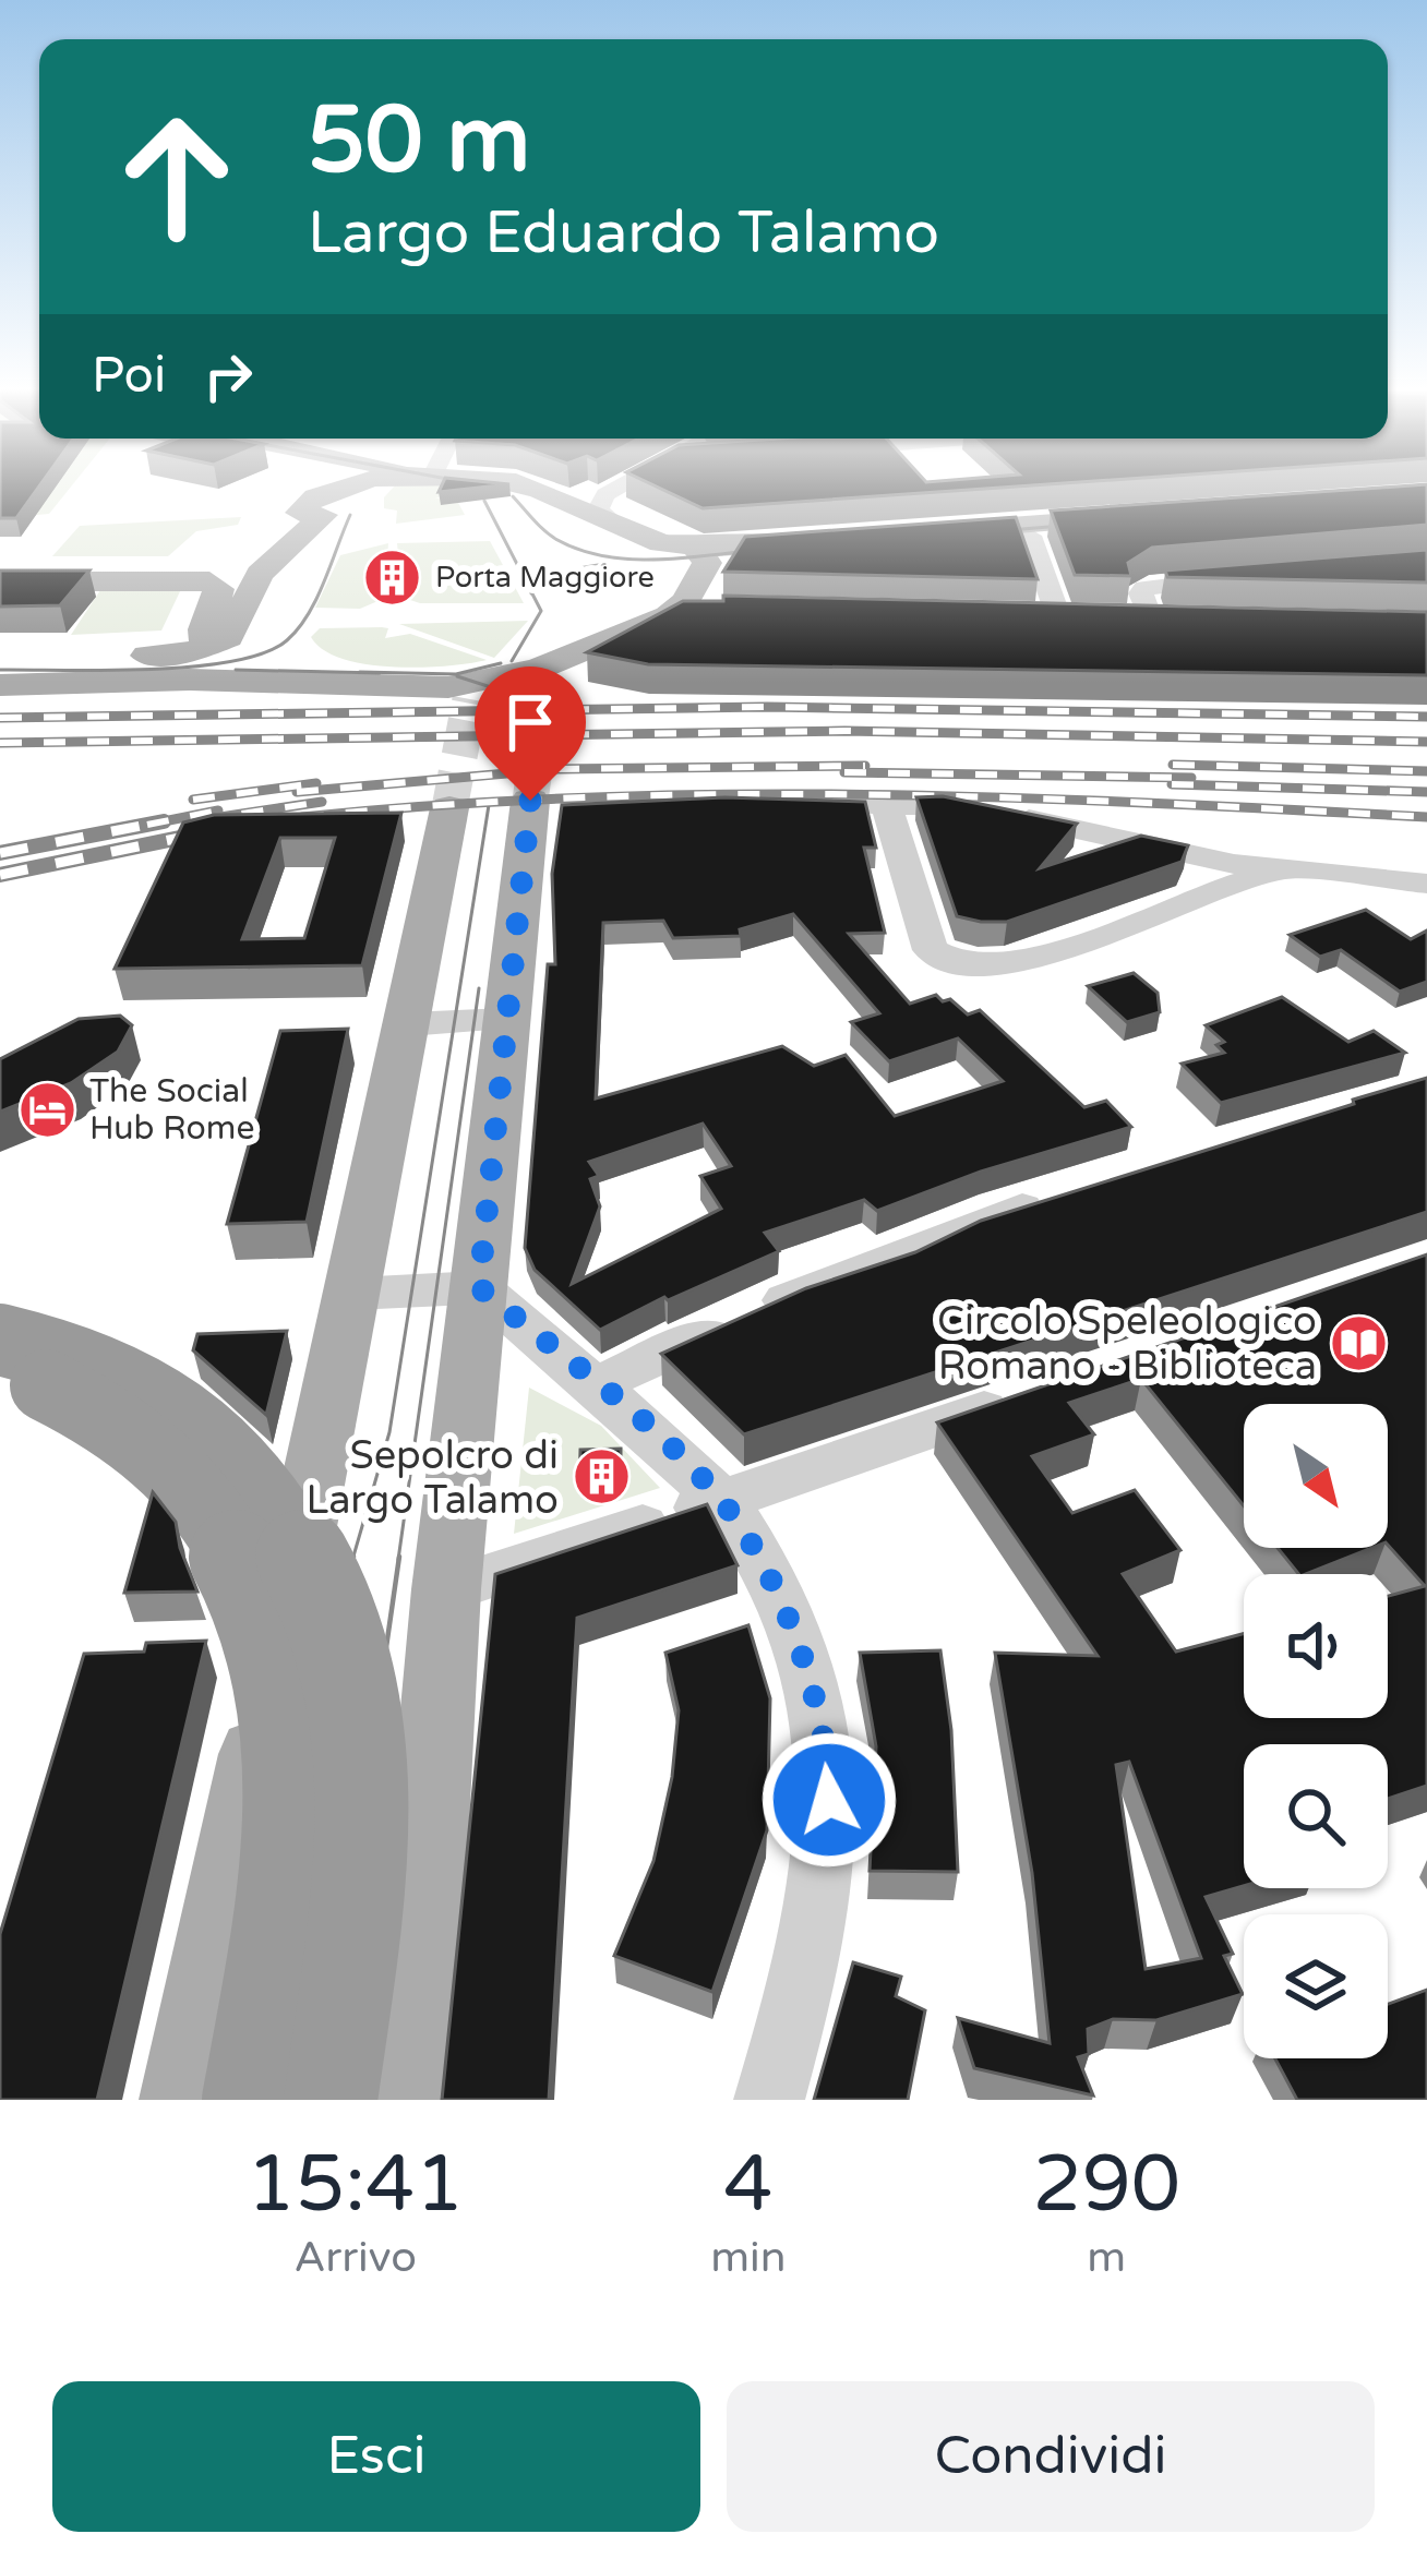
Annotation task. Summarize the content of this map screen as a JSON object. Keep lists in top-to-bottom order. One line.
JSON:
{"places":{"building":["Porta Maggiore","Sepolcro di Largo Talamo"],"hotel":["The Social Hub Rome"],"library":["Circolo Speleologico Romano - Biblioteca"]},"north":"bottom right","page":{"turn":["50 m","Largo Eduardo Talamo"],"then":"Poi","eta":["15:41","Arrivo","4","min","290","m"],"buttons":["Esci","Condividi"]}}
